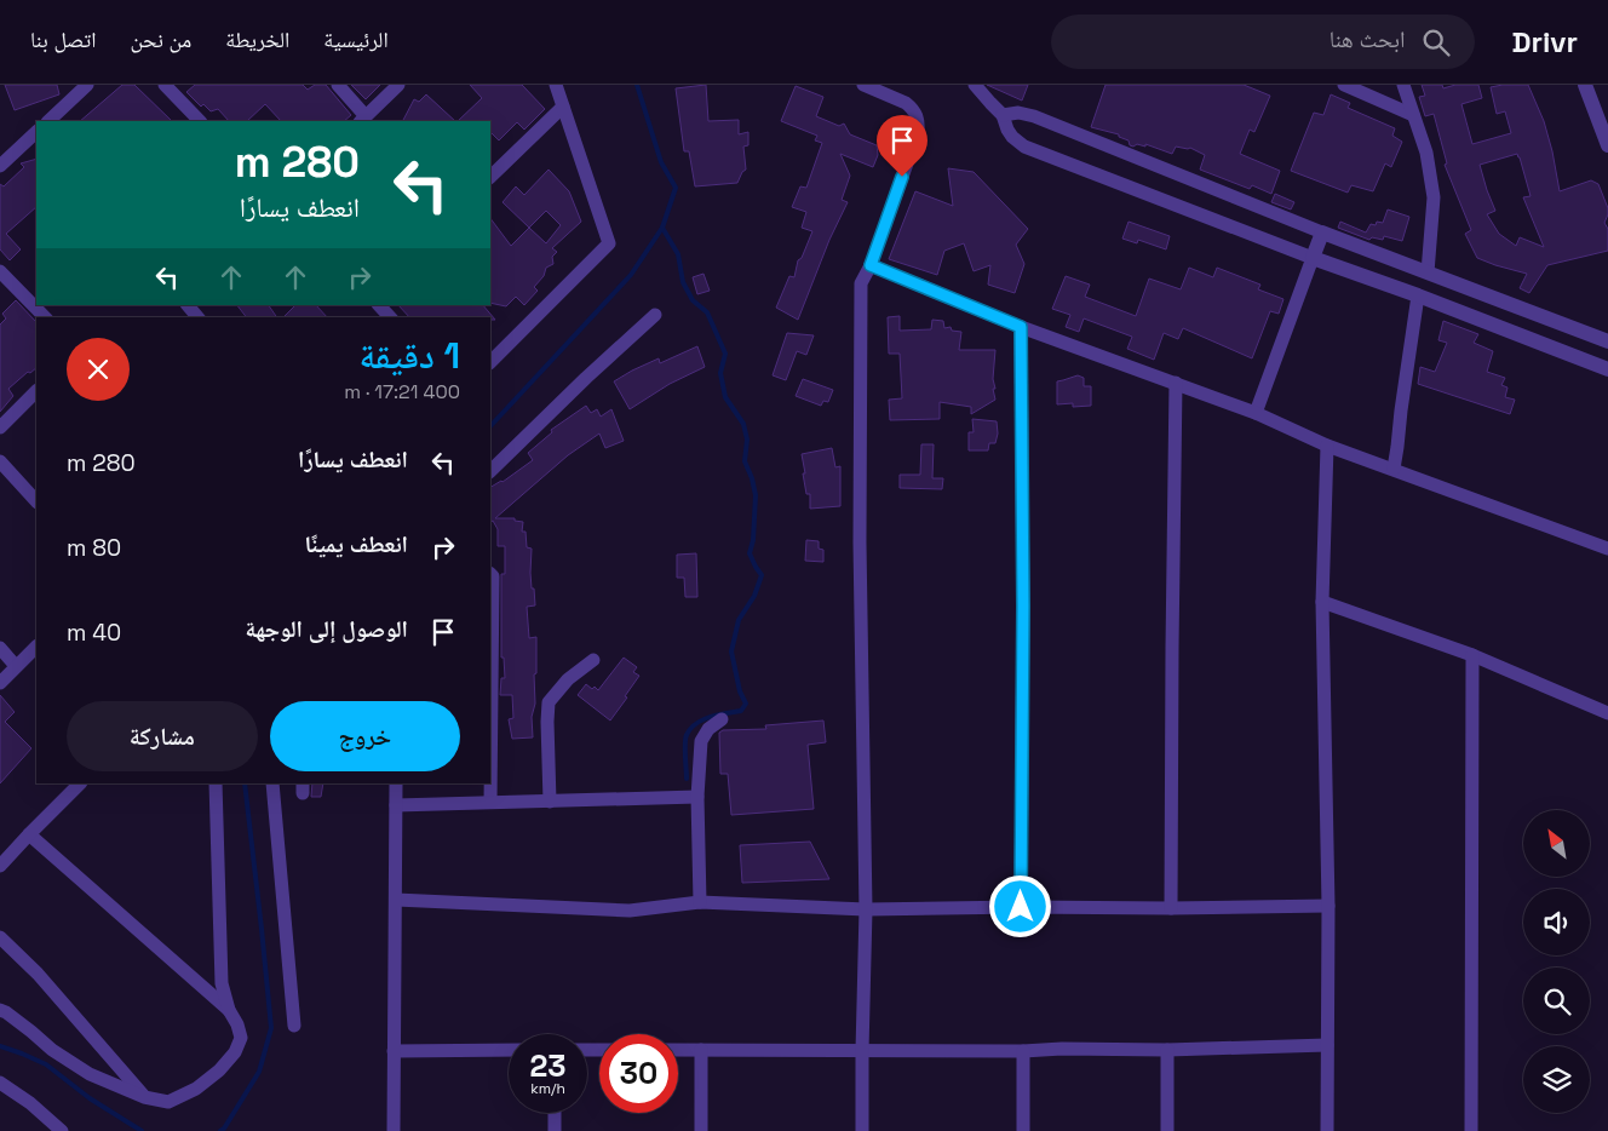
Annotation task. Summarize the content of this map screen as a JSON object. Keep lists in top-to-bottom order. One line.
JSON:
{"north":"top left","page":{"header":"Drivr","search":"ابحث هنا","nav":["الرئيسية","الخريطة","من نحن","اتصل بنا"],"turn":["280 m","انعطف يسارًا"],"heading":["1 دقيقة","400 m · 17:21"],"list":[{"name":"انعطف يسارًا","value":"280 m"},{"name":"انعطف يمينًا","value":"80 m"},{"name":"الوصول إلى الوجهة","value":"40 m"}],"buttons":["خروج","مشاركة"],"speed":"23 km/h","limit":"30"}}
